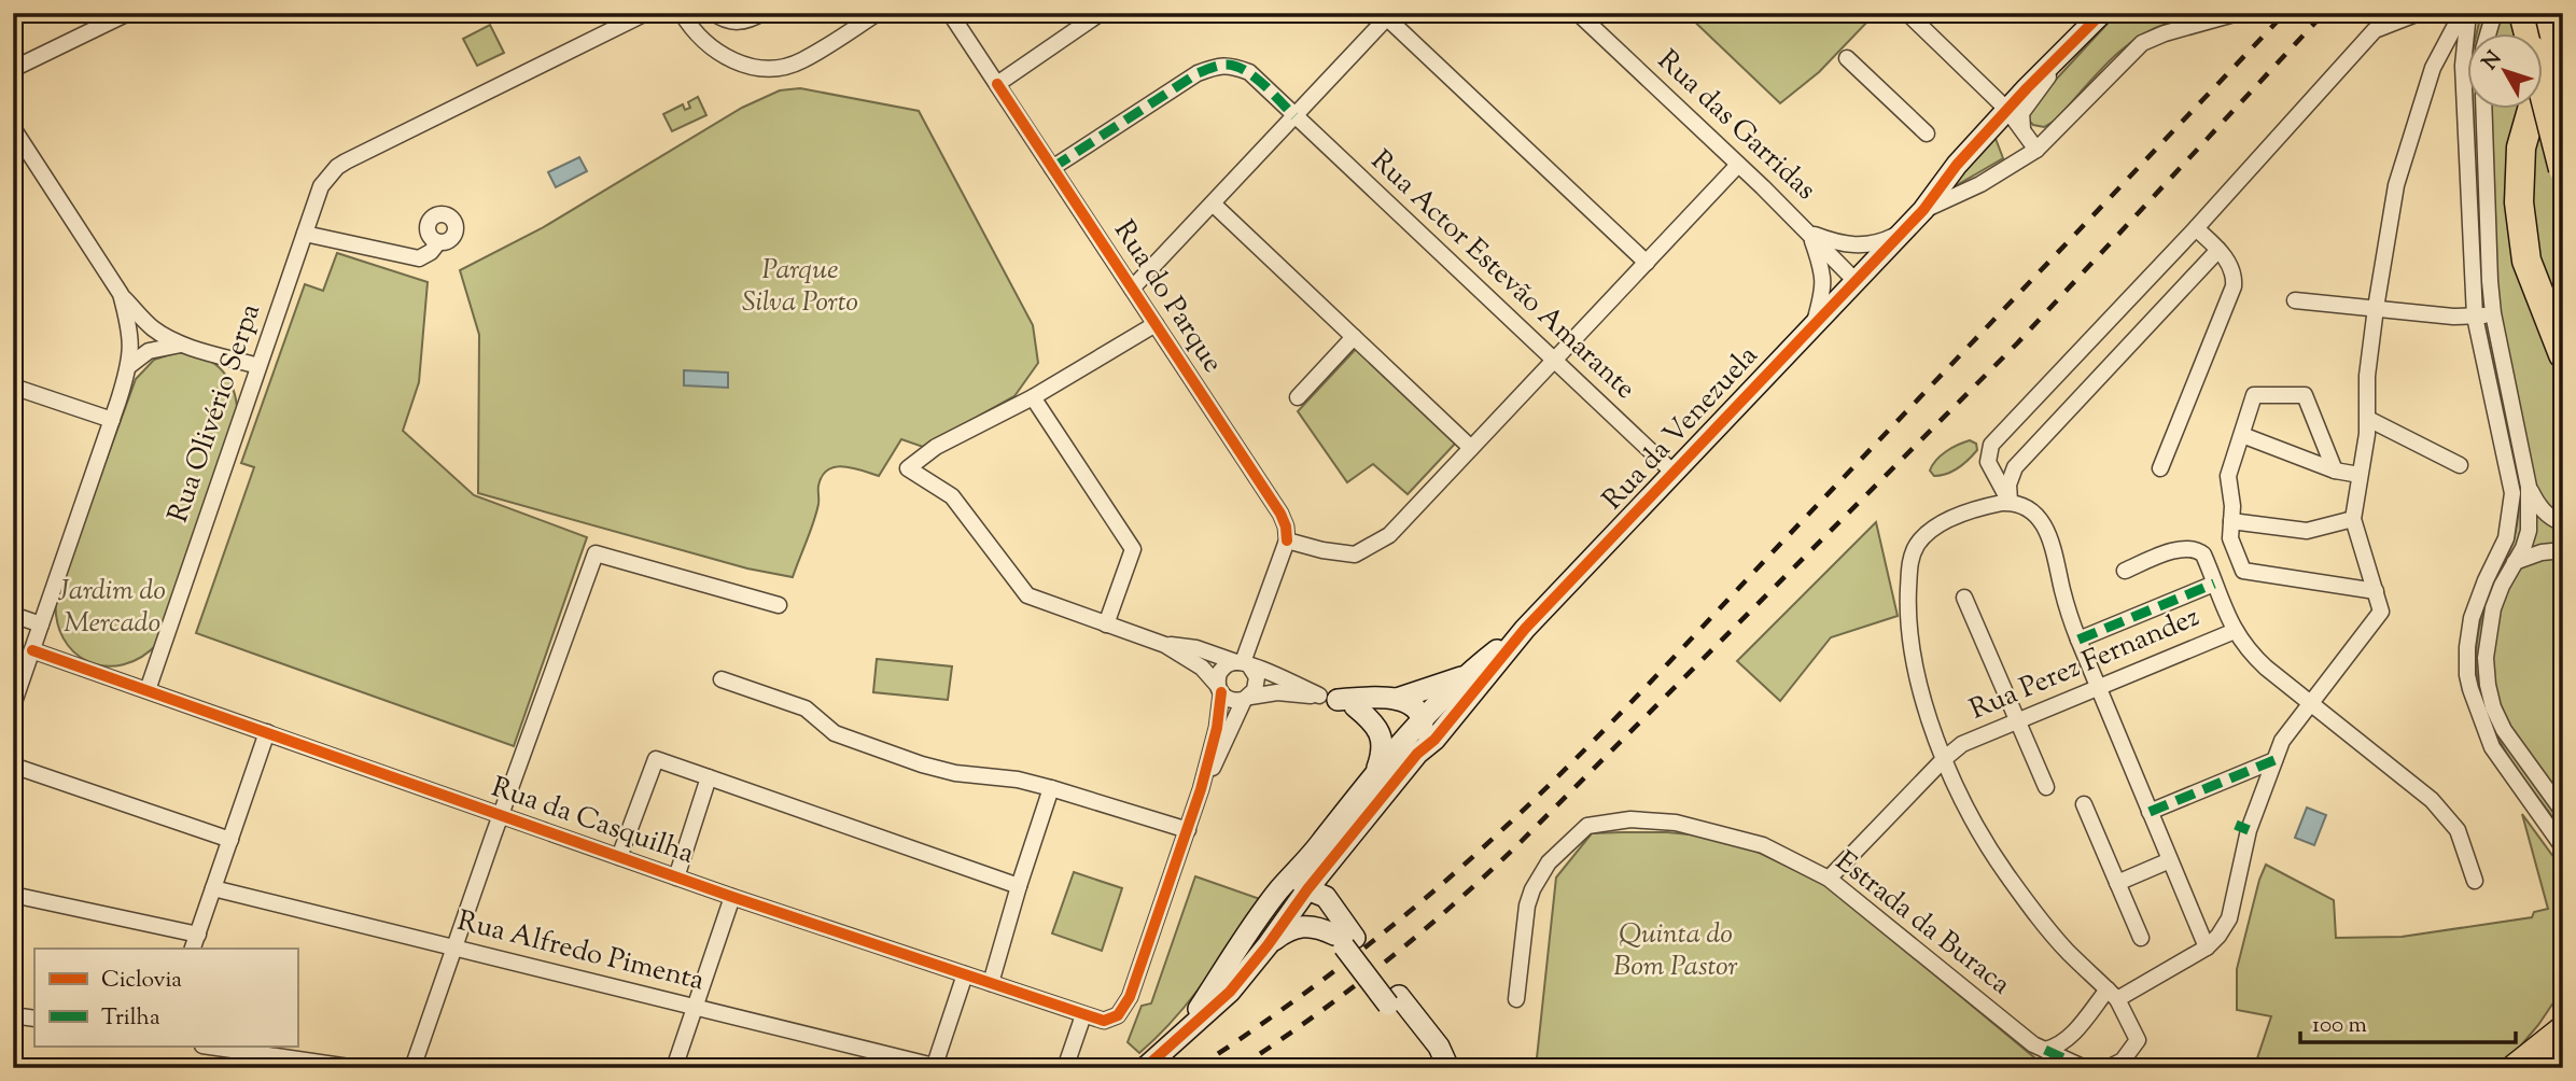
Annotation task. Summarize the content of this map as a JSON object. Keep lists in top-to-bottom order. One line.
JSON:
{"streets":{"street":["Rua das Garridas","Rua Actor Estevão Amarante","Rua do Parque","Rua Olivério Serpa","Rua da Venezuela","Rua Perez Fernandez","Rua da Casquilha","Estrada da Buraca","Rua Alfredo Pimenta"]},"crossings":[["Rua das Garridas","Rua da Venezuela"],["Rua Actor Estevão Amarante","Rua do Parque"],["Rua Actor Estevão Amarante","Rua da Venezuela"],["Rua Olivério Serpa","Rua da Casquilha"],["Rua Perez Fernandez","Estrada da Buraca"]],"parks":["Parque Silva Porto","Jardim do Mercado","Quinta do Bom Pastor"],"legend":["Ciclovia","Trilha"],"scale_bar":"100 m","north":"top left"}
